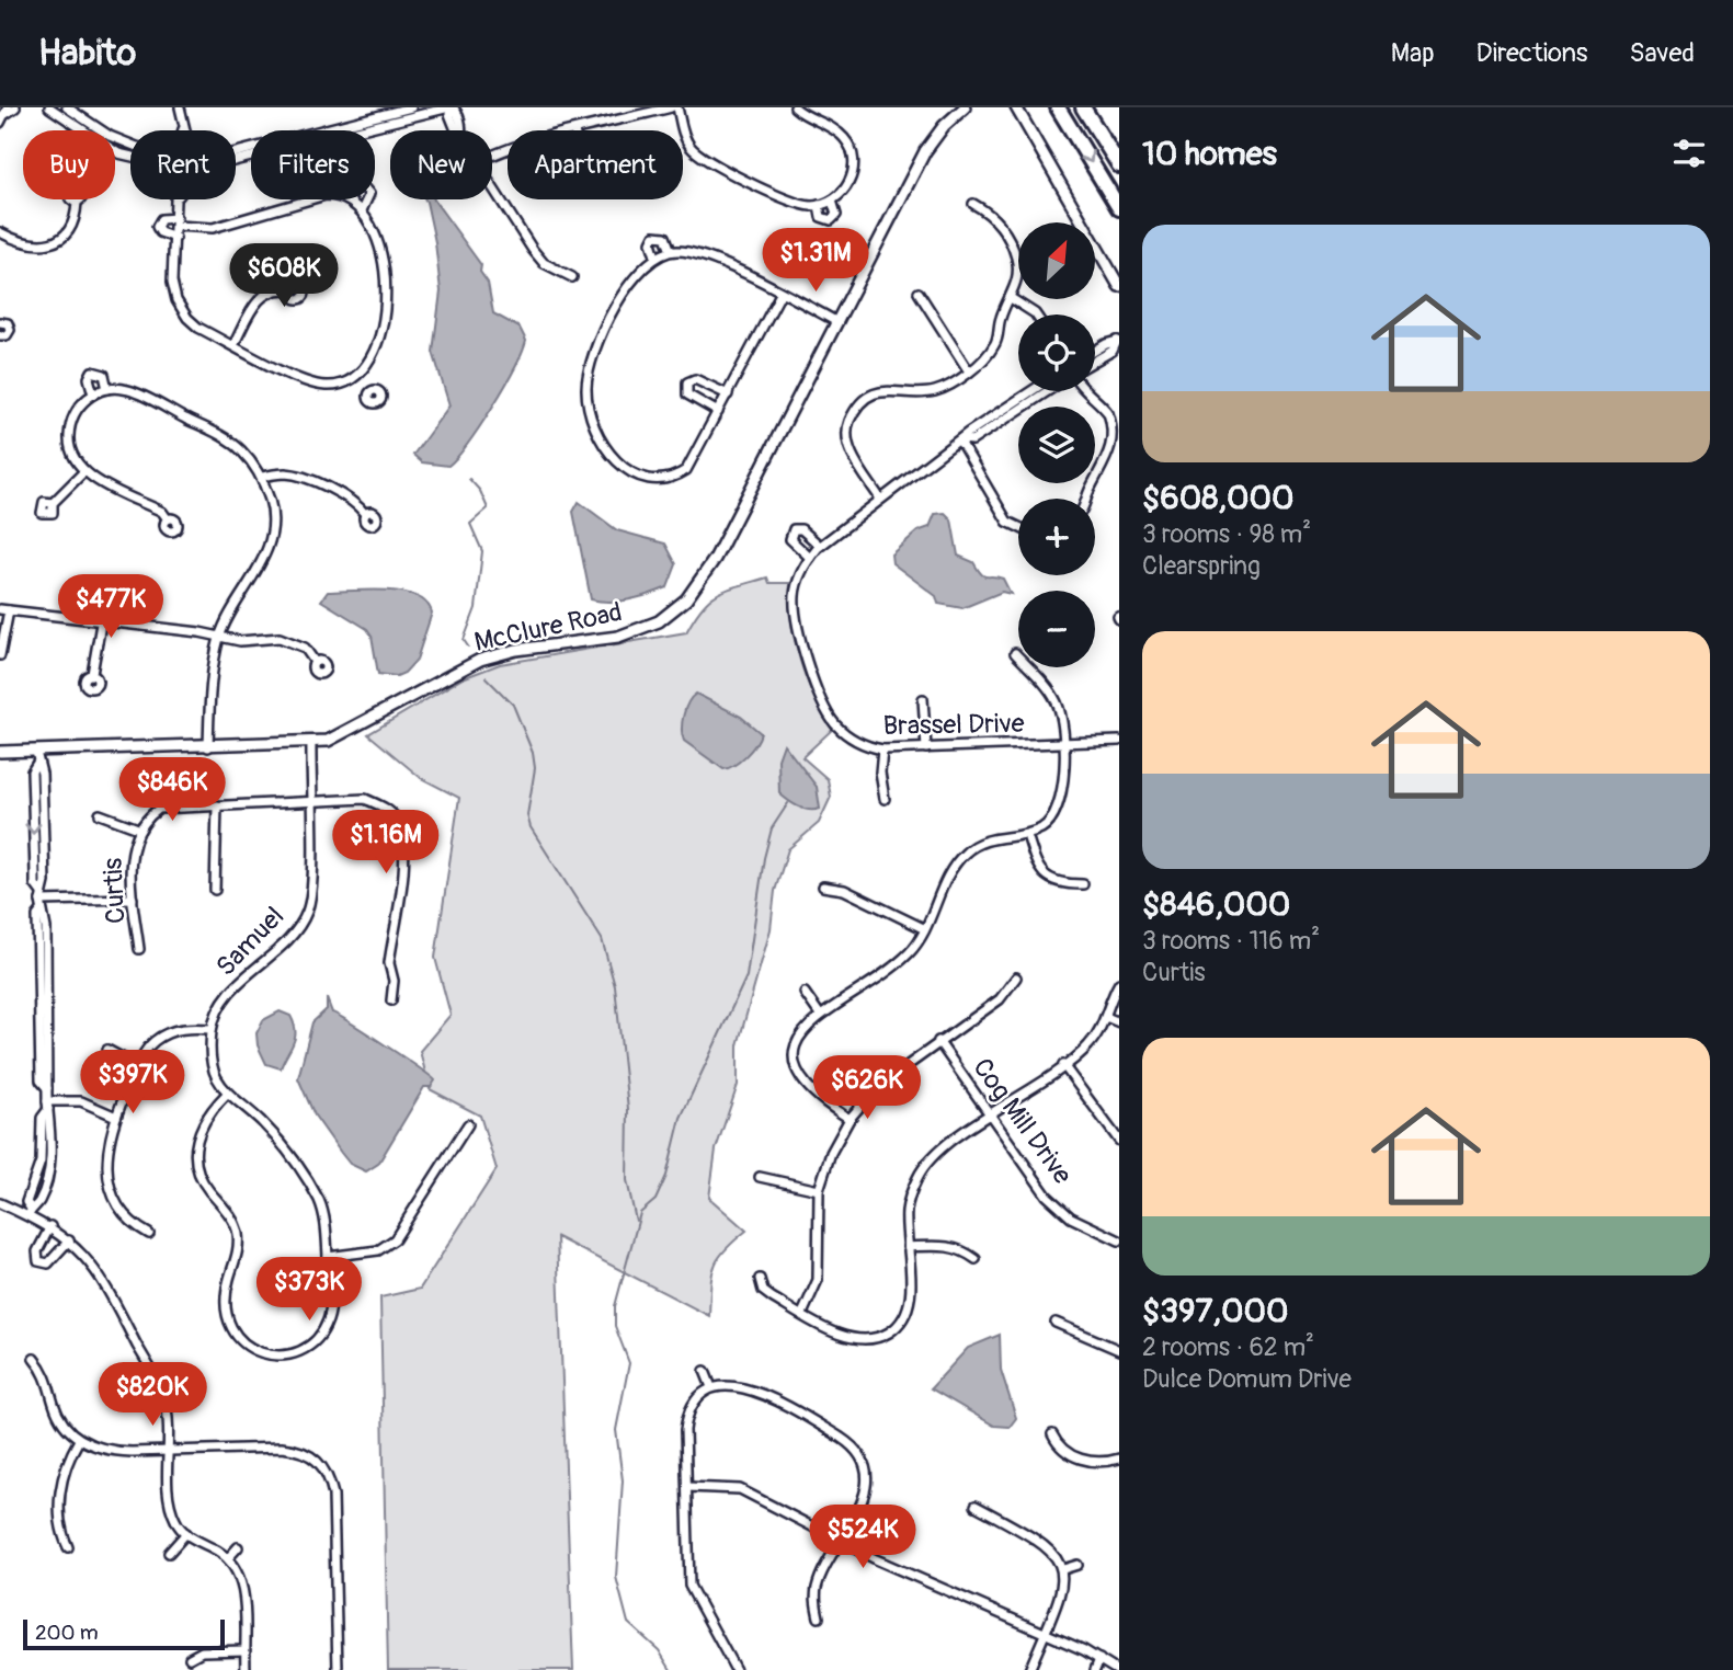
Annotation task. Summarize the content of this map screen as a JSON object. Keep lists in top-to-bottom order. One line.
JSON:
{"streets":{"street":["McClure Road","Brassel Drive","Curtis","Samuel","Cog Mill Drive"]},"crossings":[["McClure Road","Samuel"],["Curtis","Samuel"]],"scale_bar":"200 m","north":"top right","page":{"header":"Habito","nav":["Map","Directions","Saved"],"heading":"10 homes","chip":["Buy","Rent","Filters","New","Apartment"],"list":[{"name":"$608,000","note":"3 rooms · 98 m² · Clearspring"},{"name":"$846,000","note":"3 rooms · 116 m² · Curtis"},{"name":"$397,000","note":"2 rooms · 62 m² · Dulce Domum Drive"}],"map_buttons":["+","−"],"price":["$1.31M","$608K","$477K","$846K","$1.16M","$397K","$626K","$373K","$820K","$524K"],"scale":"200 m"}}
